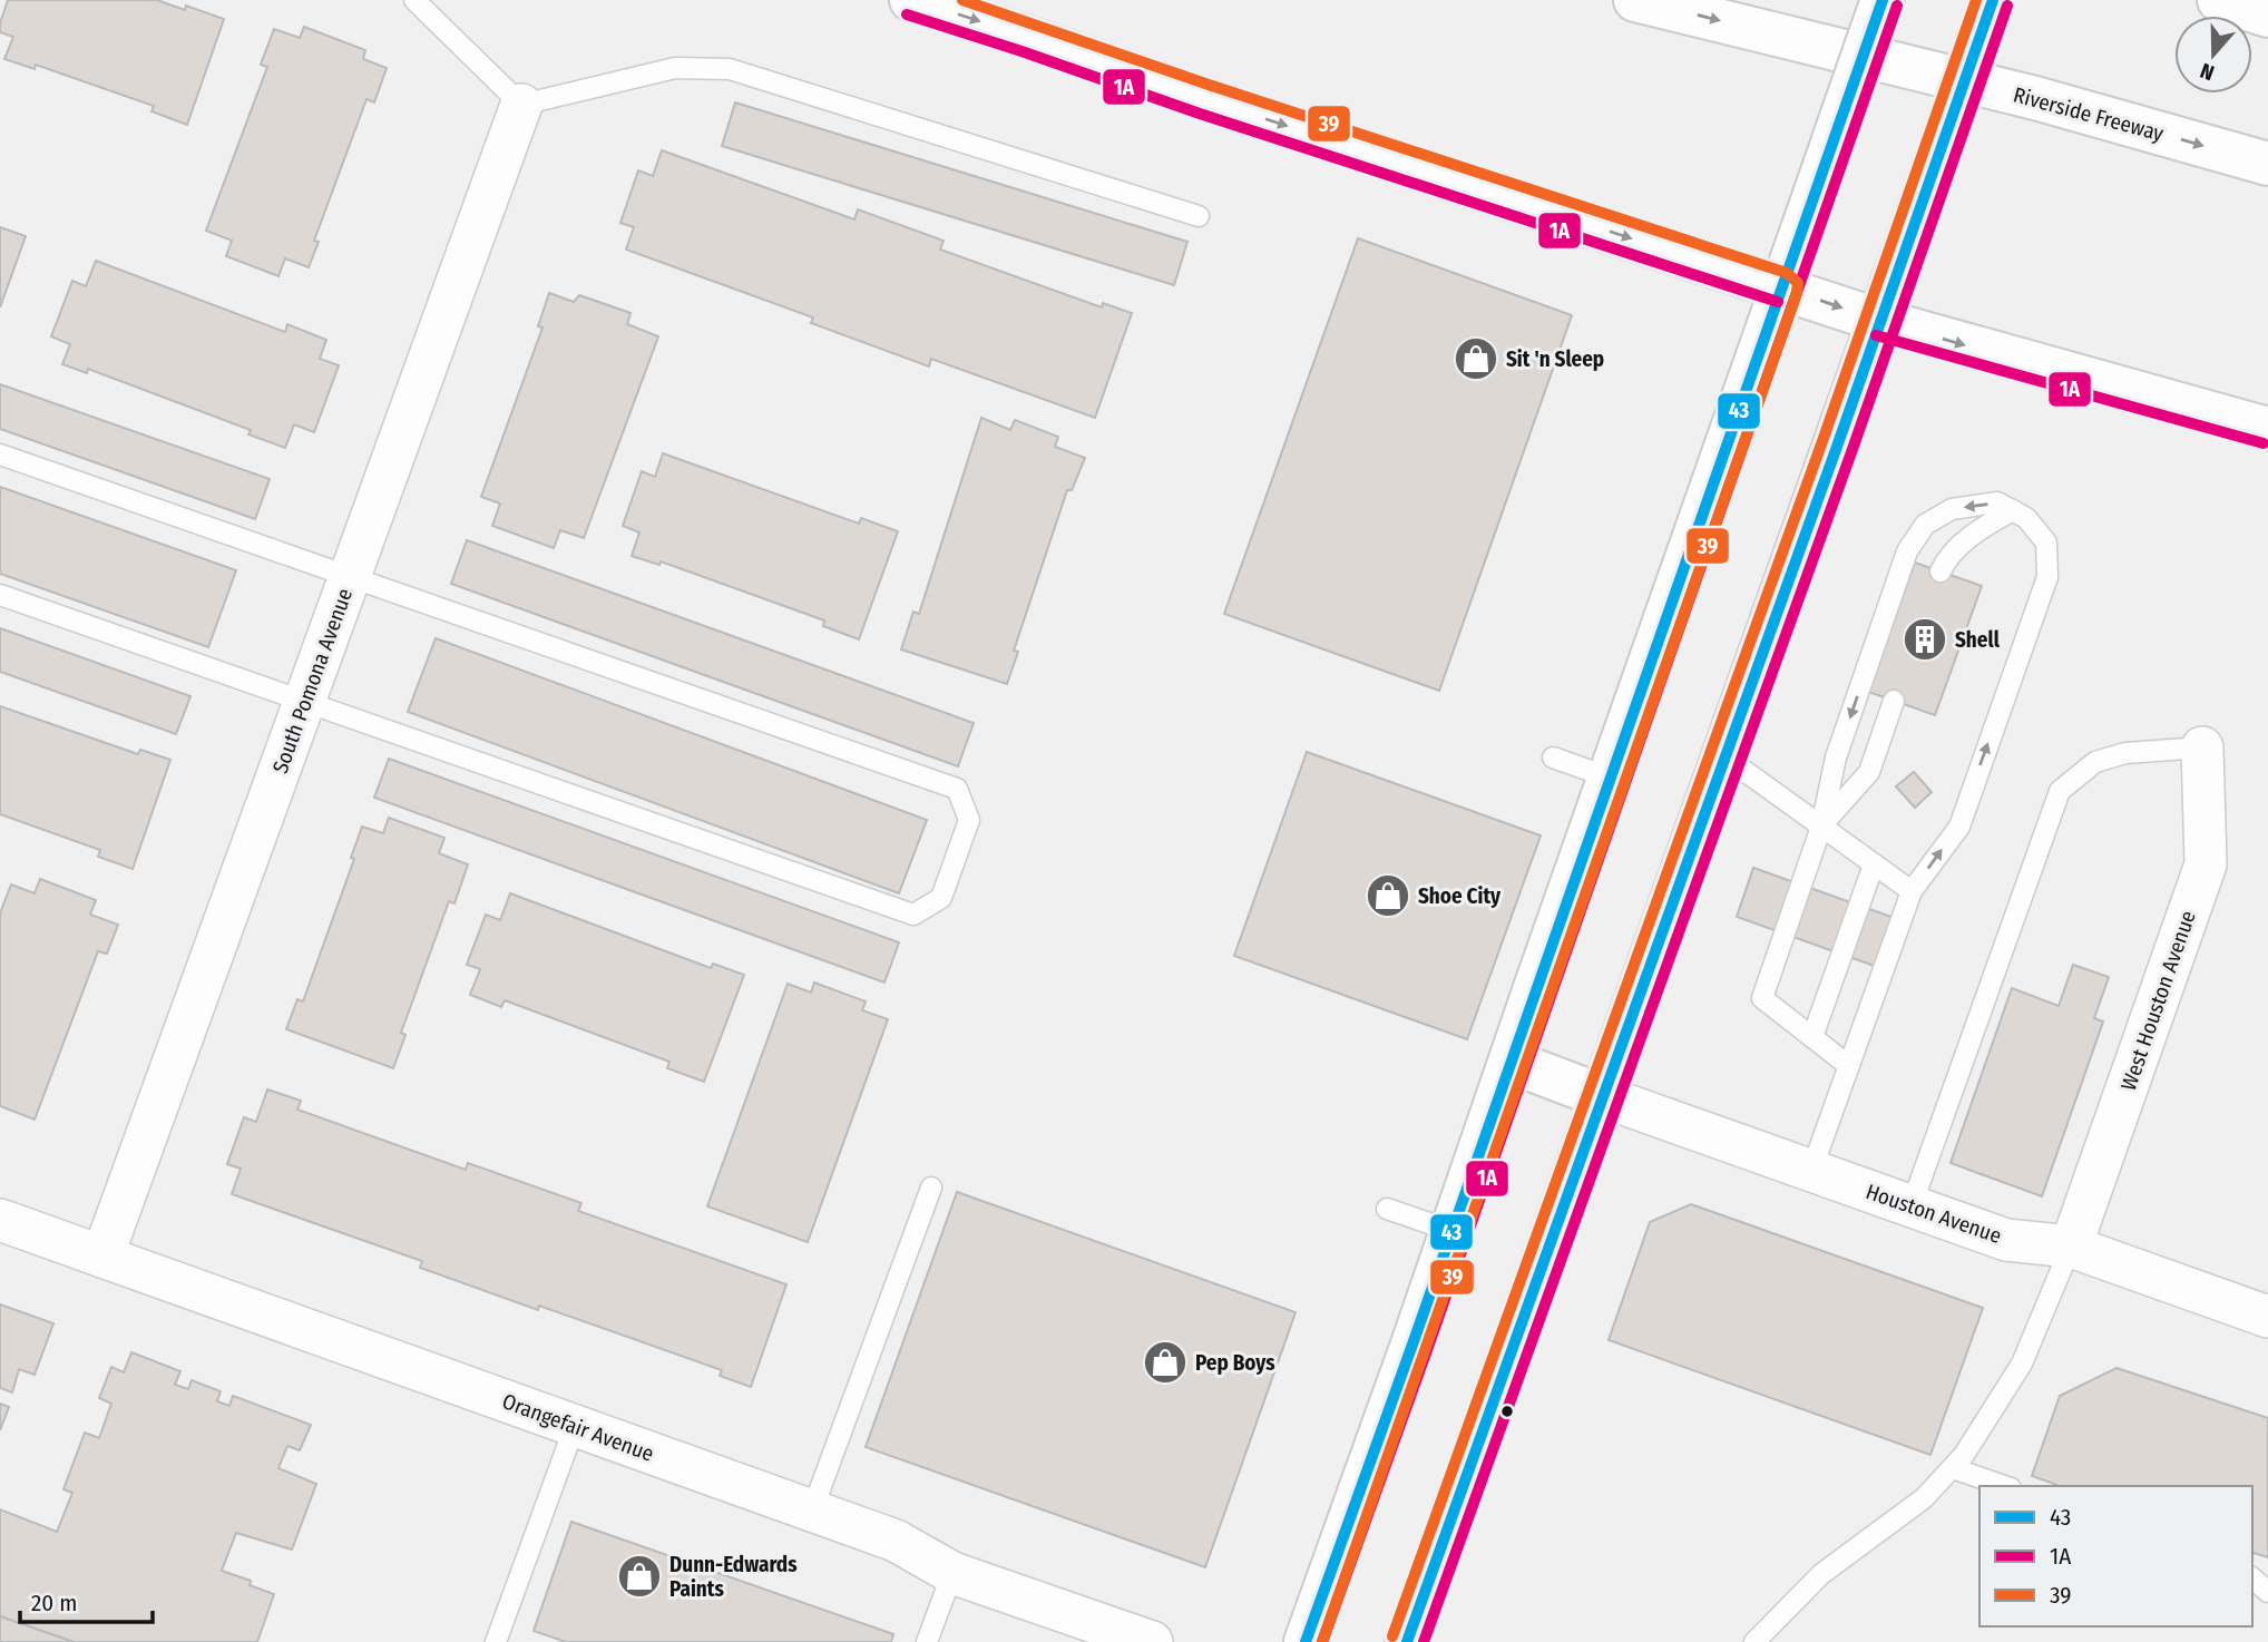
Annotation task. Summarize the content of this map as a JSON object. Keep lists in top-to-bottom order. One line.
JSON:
{"streets":{"main road":["Riverside Freeway"],"street":["South Pomona Avenue","West Houston Avenue","Houston Avenue","Orangefair Avenue"]},"crossings":[["South Pomona Avenue","Orangefair Avenue"],["West Houston Avenue","Houston Avenue"]],"places":{"shop":["Sit 'n Sleep","Shoe City","Pep Boys","Dunn-Edwards Paints"],"building":["Shell"]},"lines":["transit line 43","transit line 39","transit line 1A"],"legend":["43","1A","39"],"scale_bar":"20 m","north":"bottom"}
